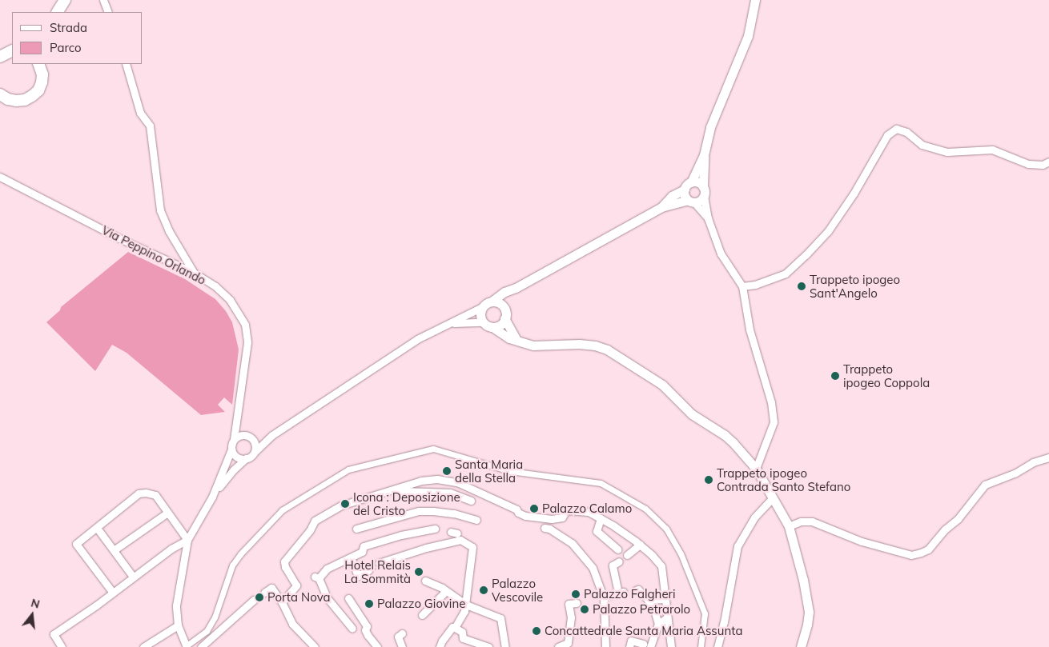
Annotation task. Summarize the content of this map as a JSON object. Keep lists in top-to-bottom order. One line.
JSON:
{"streets":{"street":["Via Peppino Orlando"]},"places":["Trappeto ipogeo Sant'Angelo","Trappeto ipogeo Coppola","Santa Maria della Stella","Trappeto ipogeo Contrada Santo Stefano","Icona : Deposizione del Cristo","Palazzo Calamo","Hotel Relais La Sommità","Palazzo Vescovile","Palazzo Falgheri","Porta Nova","Palazzo Giovine","Palazzo Petrarolo","Concattedrale Santa Maria Assunta"],"legend":["Strada","Parco"],"north":"top"}
